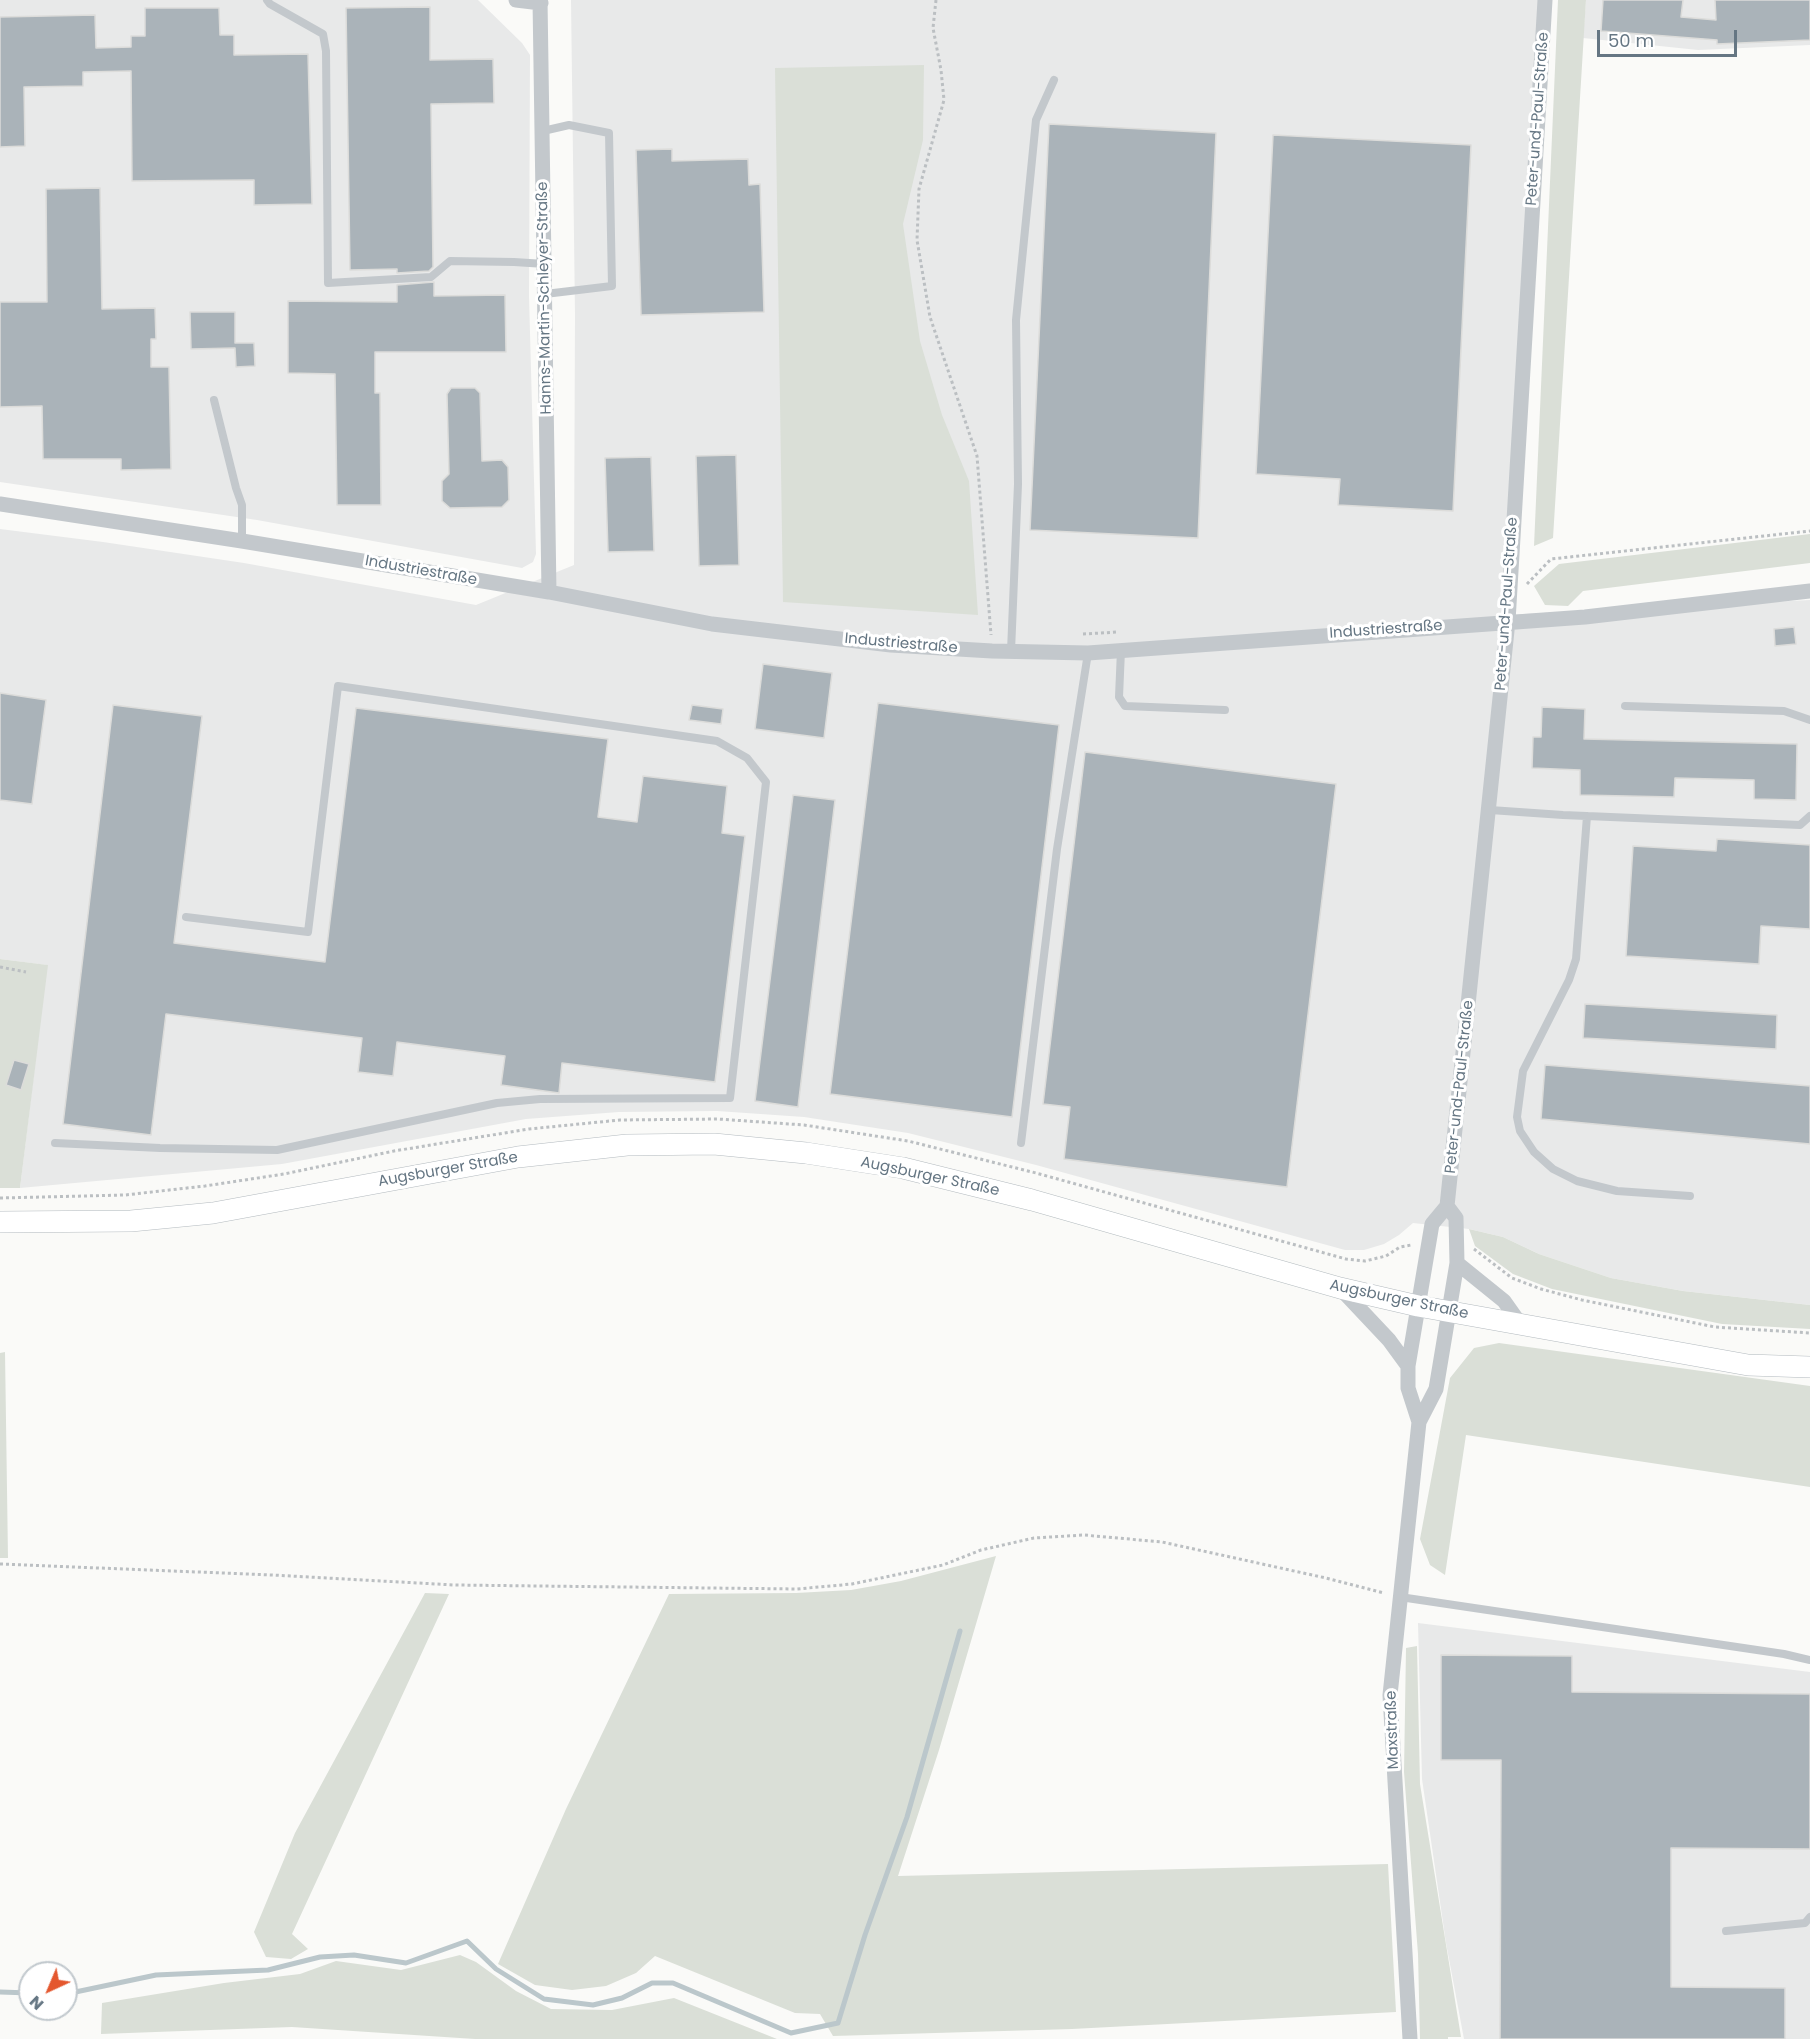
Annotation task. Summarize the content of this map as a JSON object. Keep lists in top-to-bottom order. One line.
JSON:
{"streets":{"main road":["Augsburger Straße"],"street":["Peter-und-Paul-Straße","Hanns-Martin-Schleyer-Straße","Industriestraße","Maxstraße"]},"crossings":[["Peter-und-Paul-Straße","Industriestraße"],["Peter-und-Paul-Straße","Augsburger Straße"],["Peter-und-Paul-Straße","Maxstraße"],["Hanns-Martin-Schleyer-Straße","Industriestraße"],["Augsburger Straße","Maxstraße"]],"scale_bar":"50 m","north":"bottom left"}
